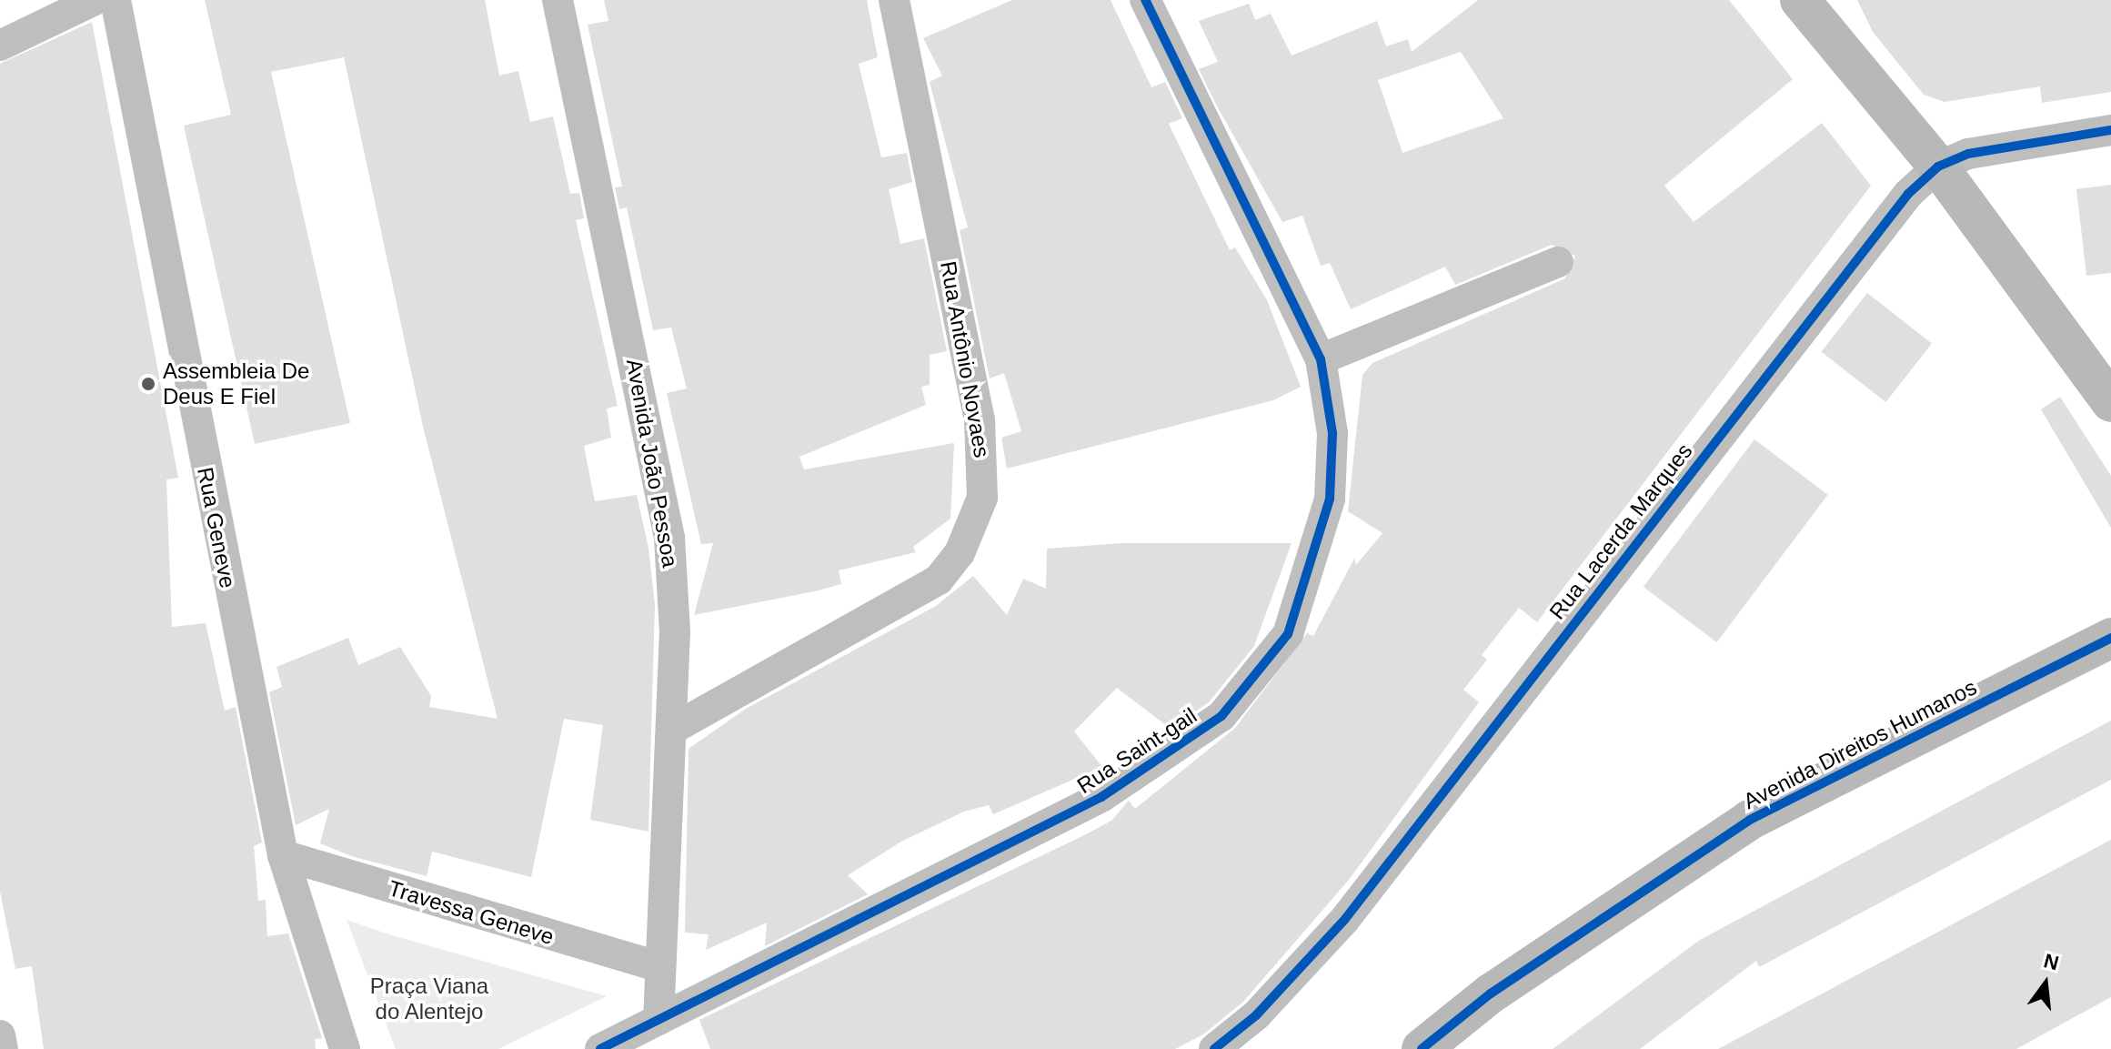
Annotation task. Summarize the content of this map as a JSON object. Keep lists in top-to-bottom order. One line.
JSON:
{"streets":{"main road":["Avenida Direitos Humanos"],"street":["Rua Antônio Novaes","Avenida João Pessoa","Rua Geneve","Rua Lacerda Marques","Rua Saint-gail","Travessa Geneve"]},"crossings":[["Rua Antônio Novaes","Avenida João Pessoa"],["Avenida João Pessoa","Rua Saint-gail"],["Avenida João Pessoa","Travessa Geneve"],["Rua Geneve","Travessa Geneve"]],"parks":["Praça Viana do Alentejo"],"places":["Assembleia De Deus E Fiel"],"north":"top"}
